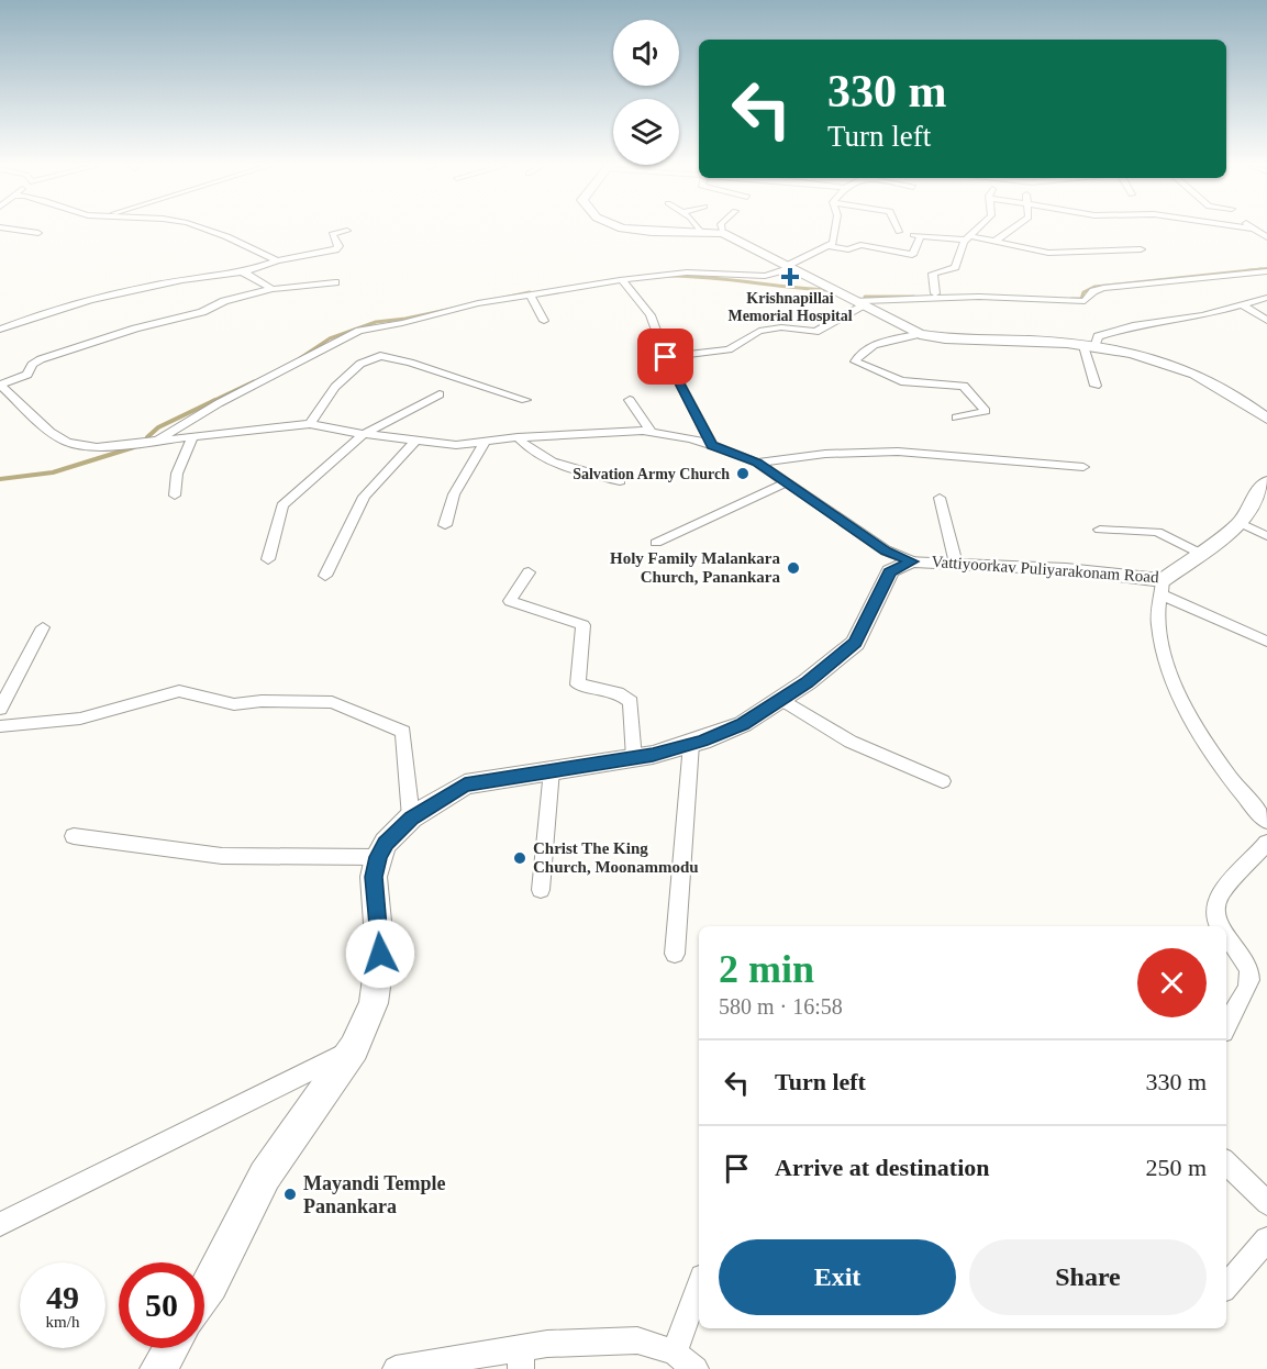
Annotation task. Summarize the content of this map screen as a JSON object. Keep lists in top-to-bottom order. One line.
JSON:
{"streets":{"main road":["Vattiyoorkav Puliyarakonam Road"]},"places":{"health":["Krishnapillai Memorial Hospital"],"other":["Salvation Army Church","Holy Family Malankara Church, Panankara","Christ The King Church, Moonammodu","Mayandi Temple Panankara"]},"page":{"turn":["330 m","Turn left"],"heading":["2 min","580 m · 16:58"],"list":[{"name":"Turn left","value":"330 m"},{"name":"Arrive at destination","value":"250 m"}],"buttons":["Exit","Share"],"speed":"49 km/h","limit":"50"}}
